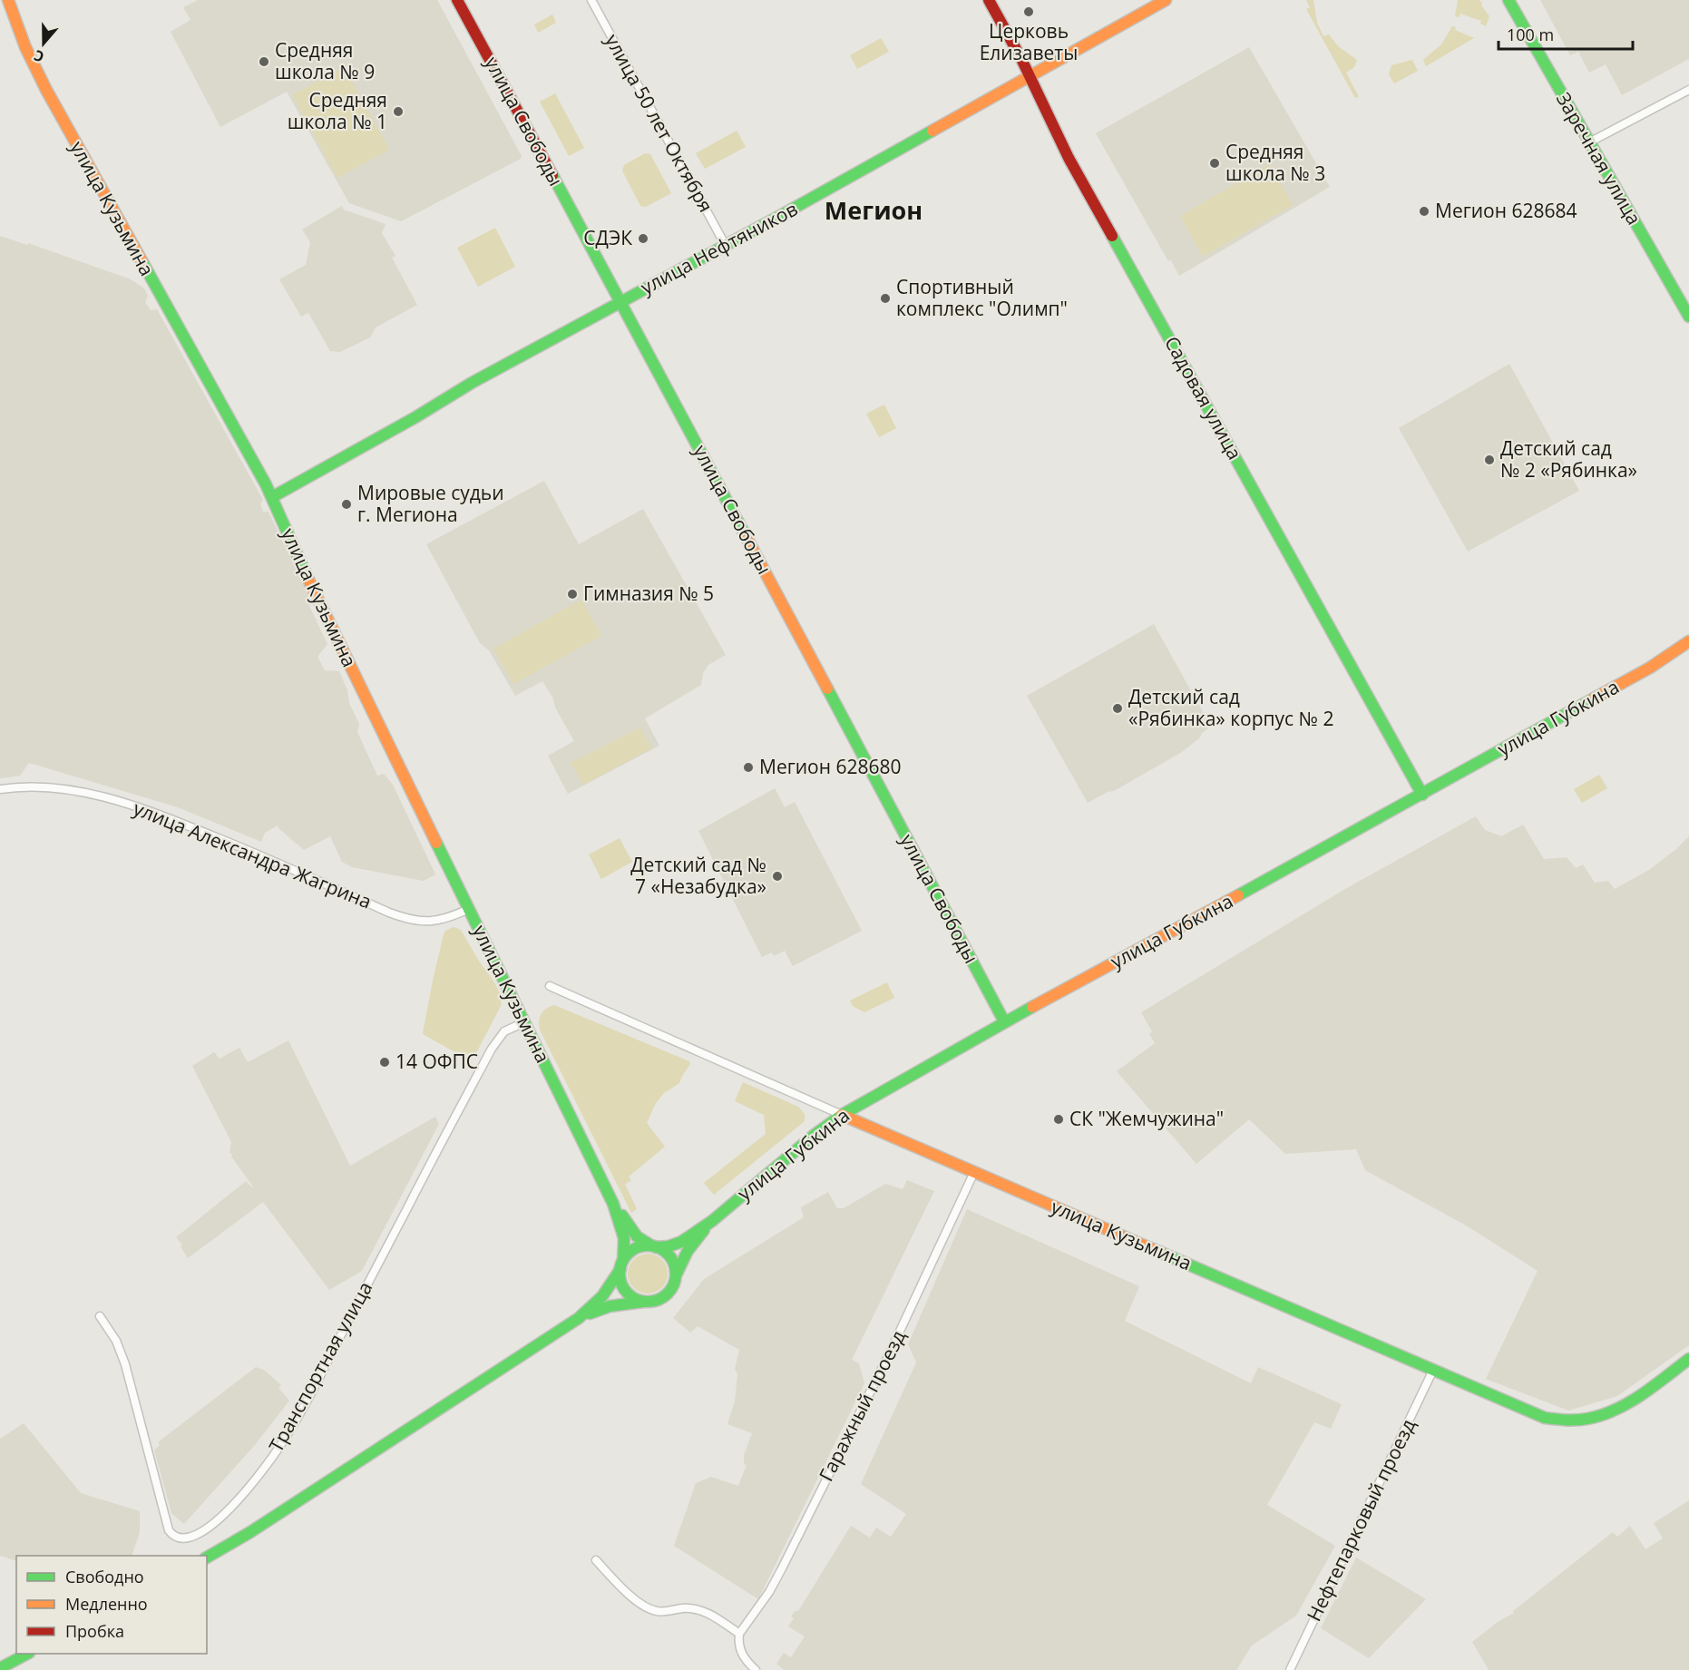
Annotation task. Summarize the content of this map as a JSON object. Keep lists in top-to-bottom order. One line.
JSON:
{"streets":{"main road":["улица Свободы","Заречная улица","улица Кузьмина","улица Нефтяников","Садовая улица","улица Губкина"],"street":["улица 50 лет Октября","улица Александра Жагрина","Транспортная улица","Гаражный проезд","Нефтепарковый проезд"]},"crossings":[["улица Свободы","улица Нефтяников"],["улица Свободы","улица Губкина"],["улица 50 лет Октября","улица Нефтяников"],["улица Кузьмина","улица Нефтяников"],["улица Кузьмина","улица Губкина"],["улица Кузьмина","улица Александра Жагрина"],["улица Кузьмина","Транспортная улица"],["улица Кузьмина","Гаражный проезд"],["улица Кузьмина","Нефтепарковый проезд"],["улица Нефтяников","Садовая улица"],["Садовая улица","улица Губкина"]],"districts":["Мегион"],"places":["Церковь Елизаветы","Средняя школа № 9","Средняя школа № 1","Средняя школа № 3","Мегион 628684","СДЭК","Спортивный комплекс \"Олимп\"","Детский сад № 2 «Рябинка»","Мировые судьи г. Мегиона","Гимназия № 5","Детский сад «Рябинка» корпус № 2","Мегион 628680","Детский сад № 7 «Незабудка»","14 ОФПС","СК \"Жемчужина\""],"legend":["Свободно","Медленно","Пробка"],"scale_bar":"100 m","north":"bottom"}
